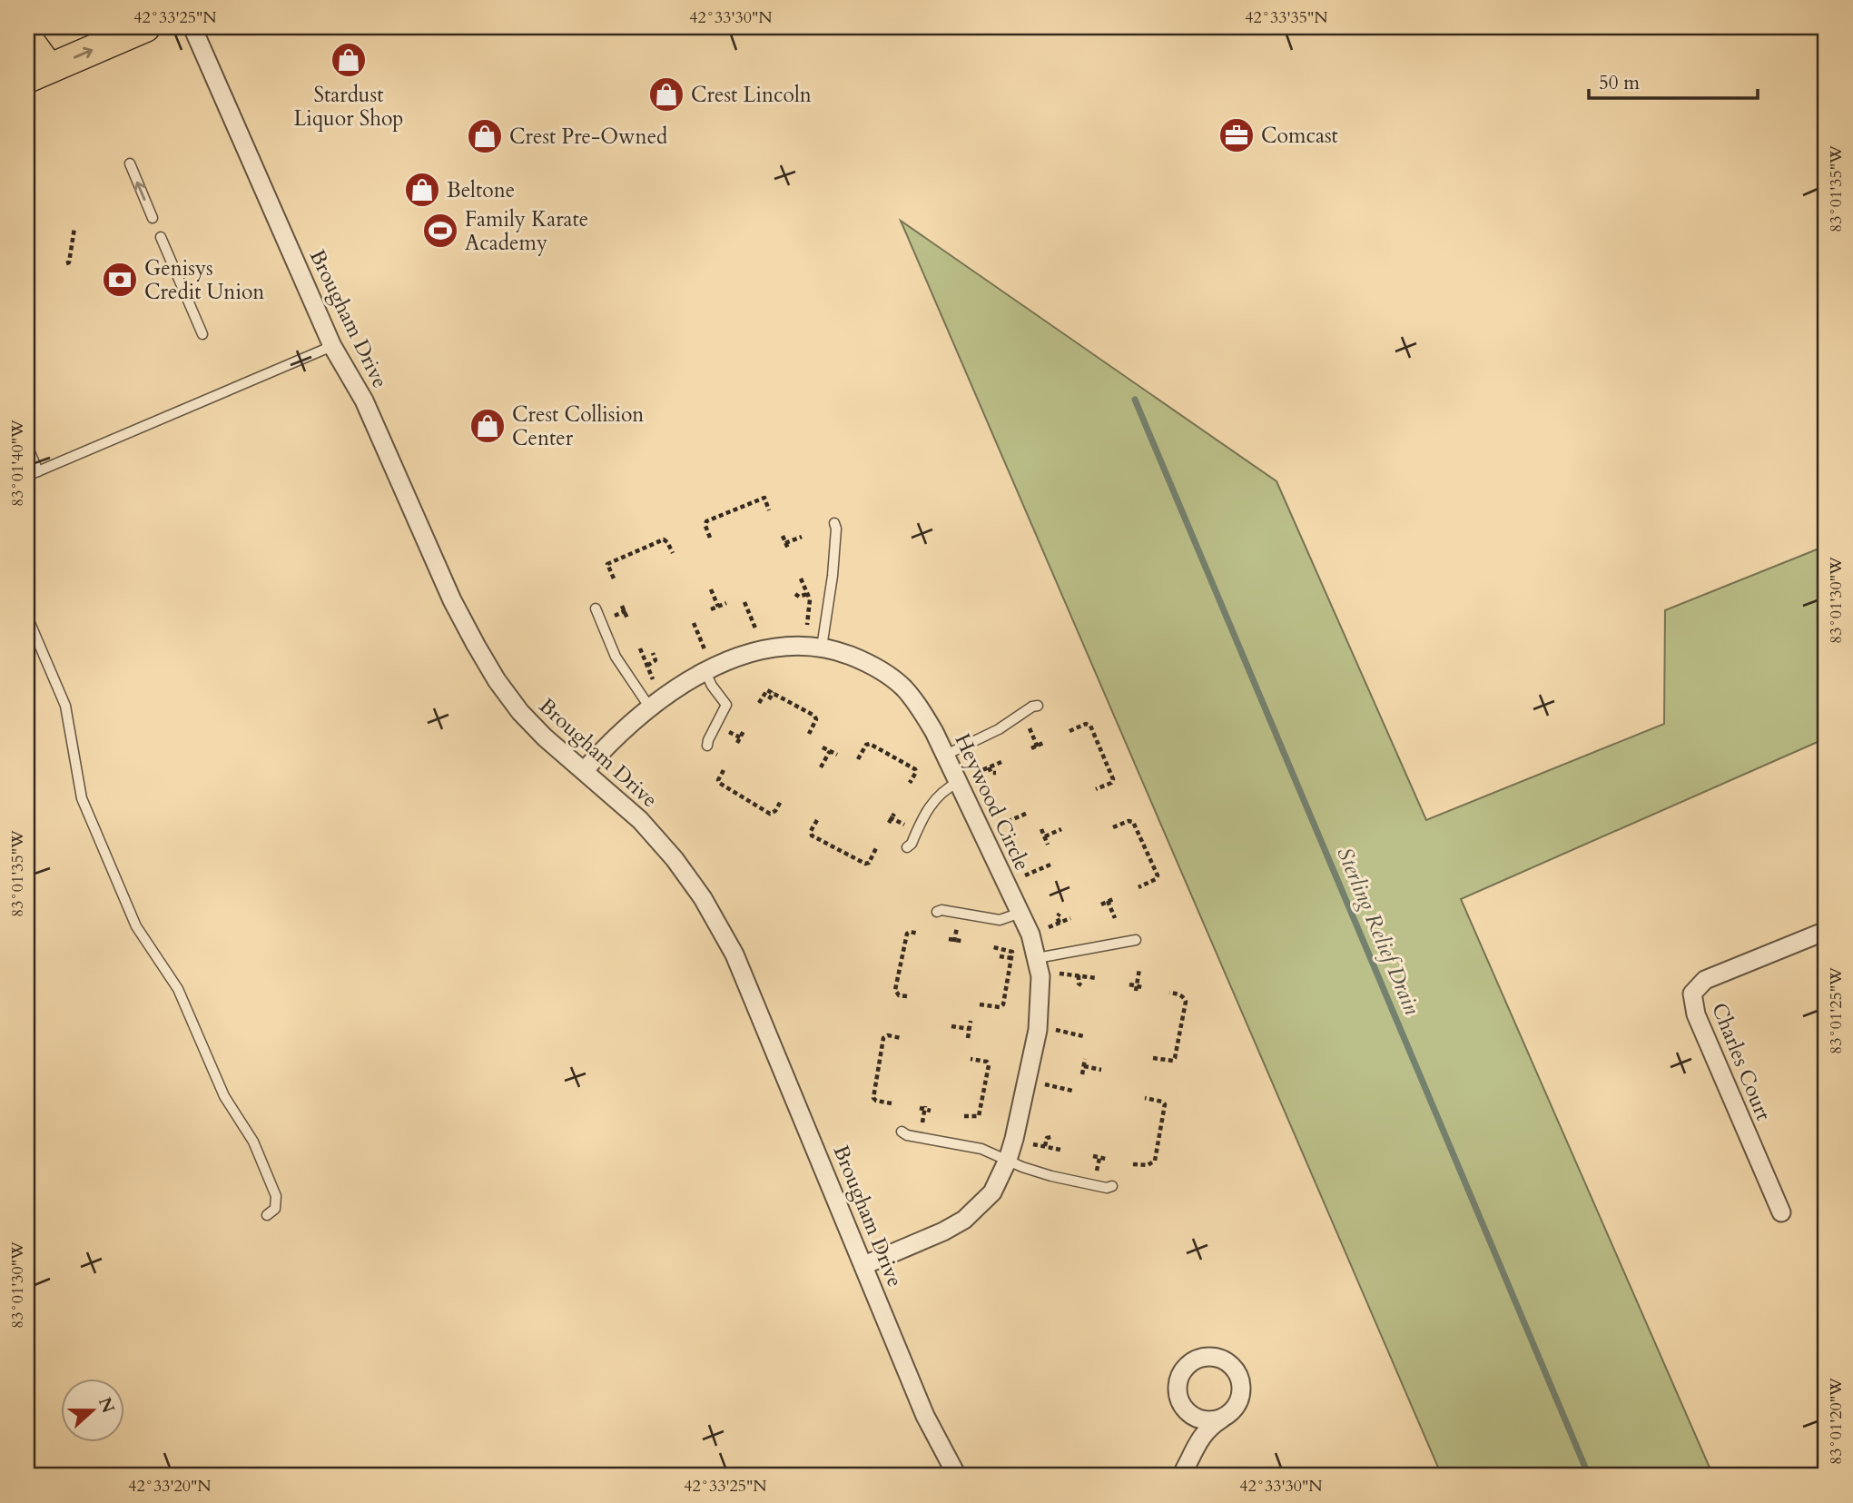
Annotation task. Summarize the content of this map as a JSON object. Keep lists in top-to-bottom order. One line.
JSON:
{"streets":{"street":["Brougham Drive","Heywood Circle","Charles Court"]},"crossings":[["Brougham Drive","Heywood Circle"]],"water":["Sterling Relief Drain"],"places":{"shop":["Stardust Liquor Shop","Crest Lincoln","Crest Pre-Owned","Beltone","Crest Collision Center"],"office":["Comcast"],"sports":["Family Karate Academy"],"bank":["Genisys Credit Union"]},"scale_bar":"50 m","north":"right","coordinates":["42°33'25\"N","42°33'30\"N","42°33'35\"N","83°01'35\"W","83°01'40\"W","83°01'30\"W","83°01'25\"W","83°01'20\"W","42°33'20\"N"]}
